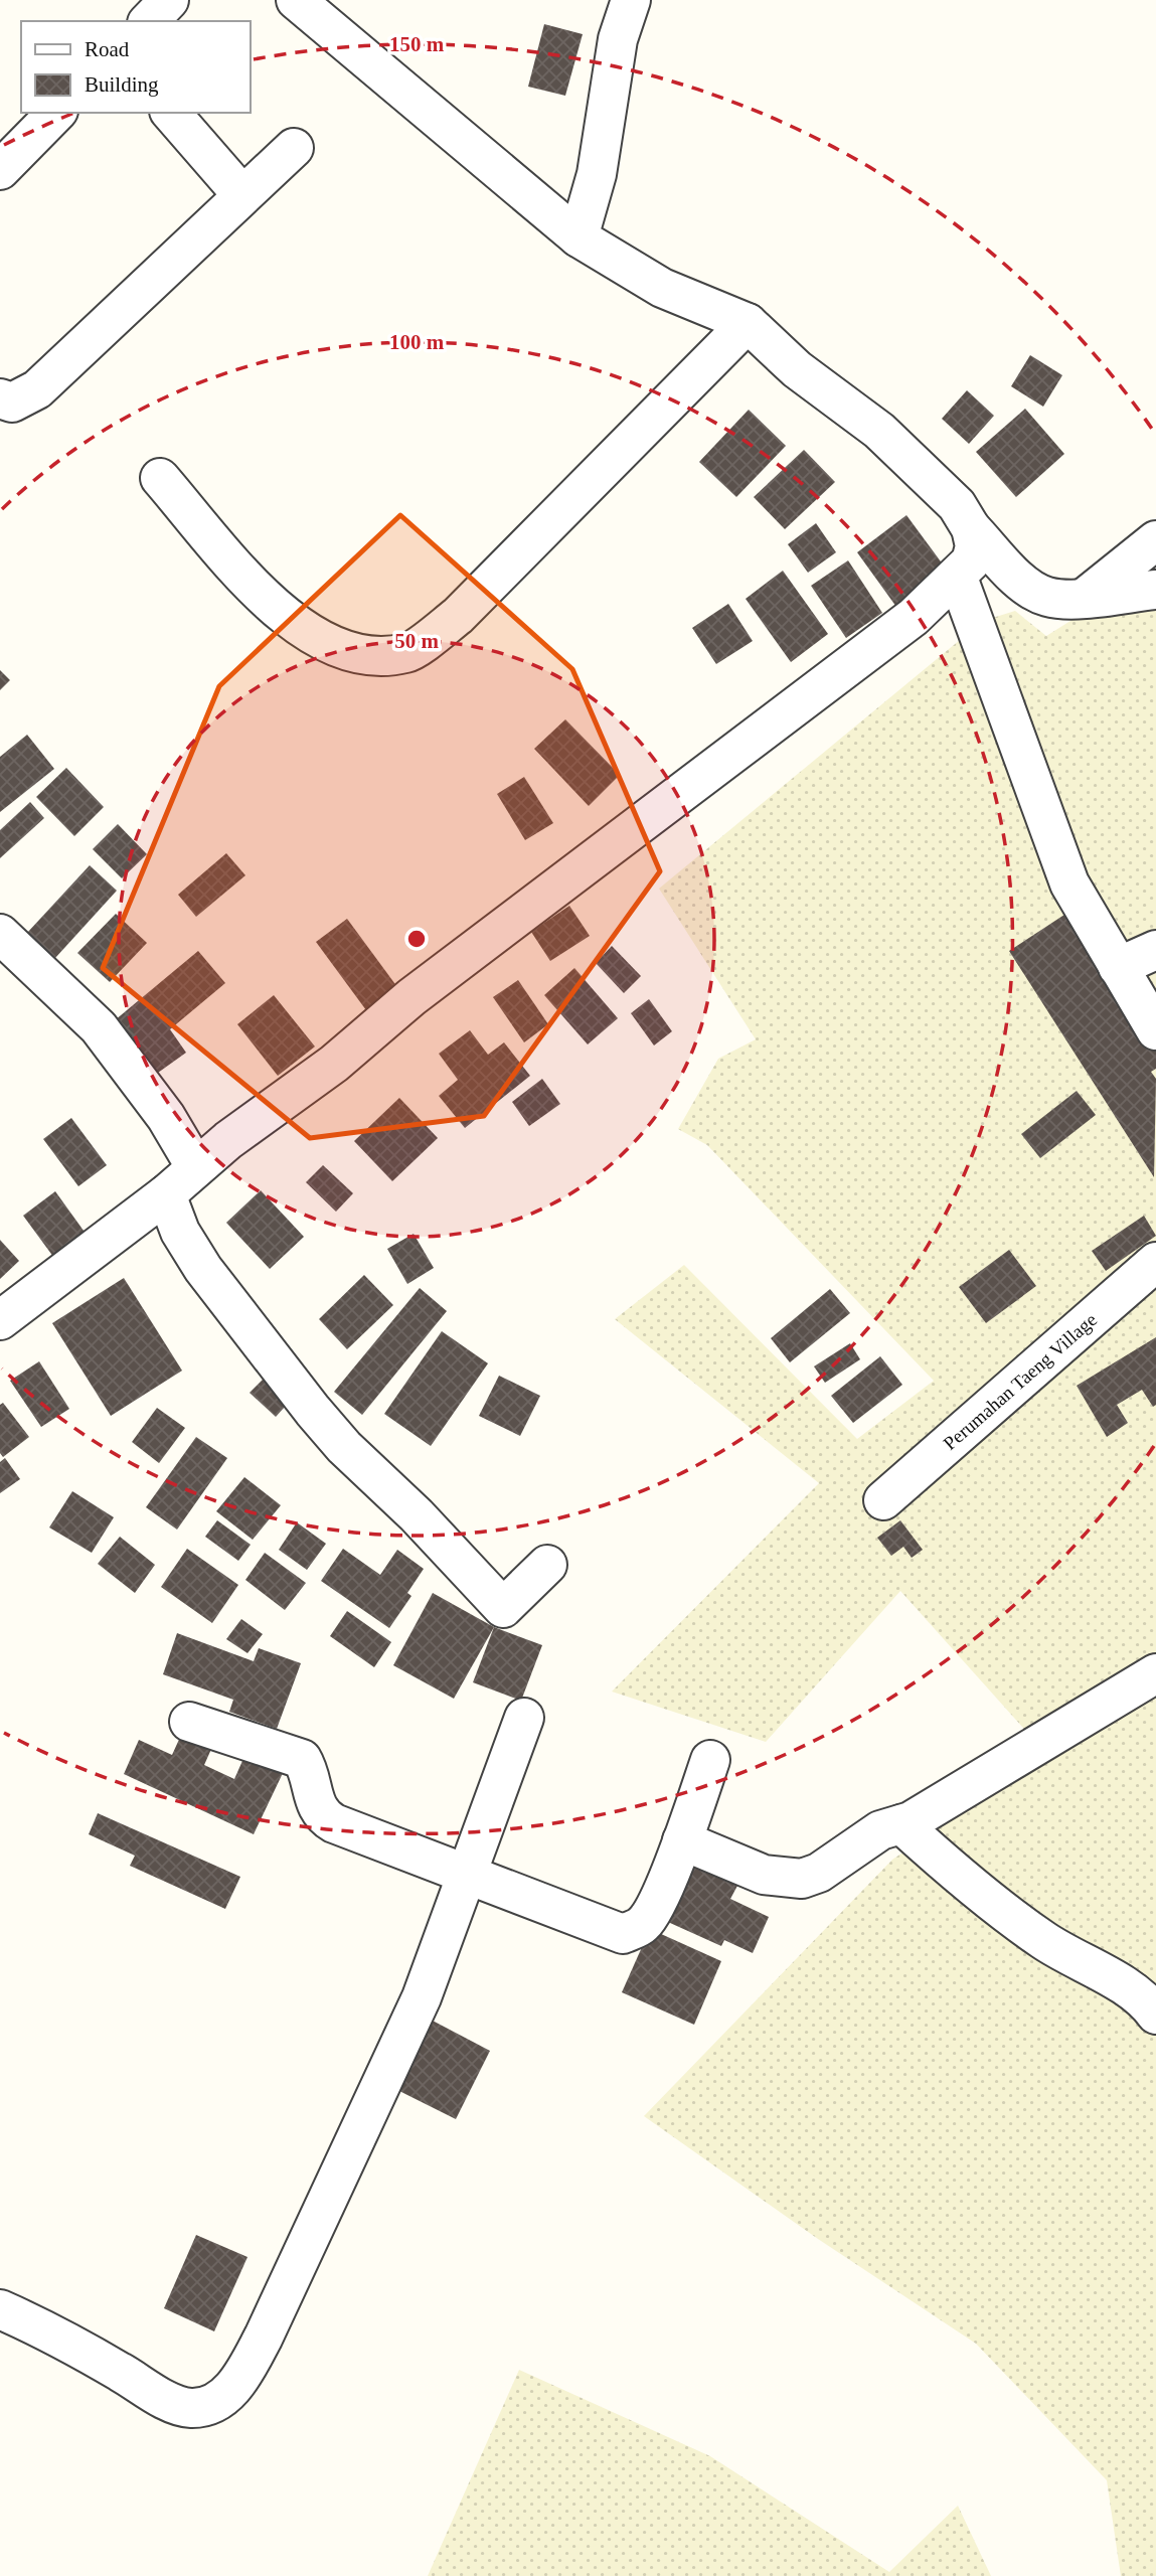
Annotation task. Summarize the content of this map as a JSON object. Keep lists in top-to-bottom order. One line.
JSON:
{"streets":{"street":["Perumahan Taeng Village"]},"legend":["Road","Building"],"rings":["150 m","100 m","50 m"]}
